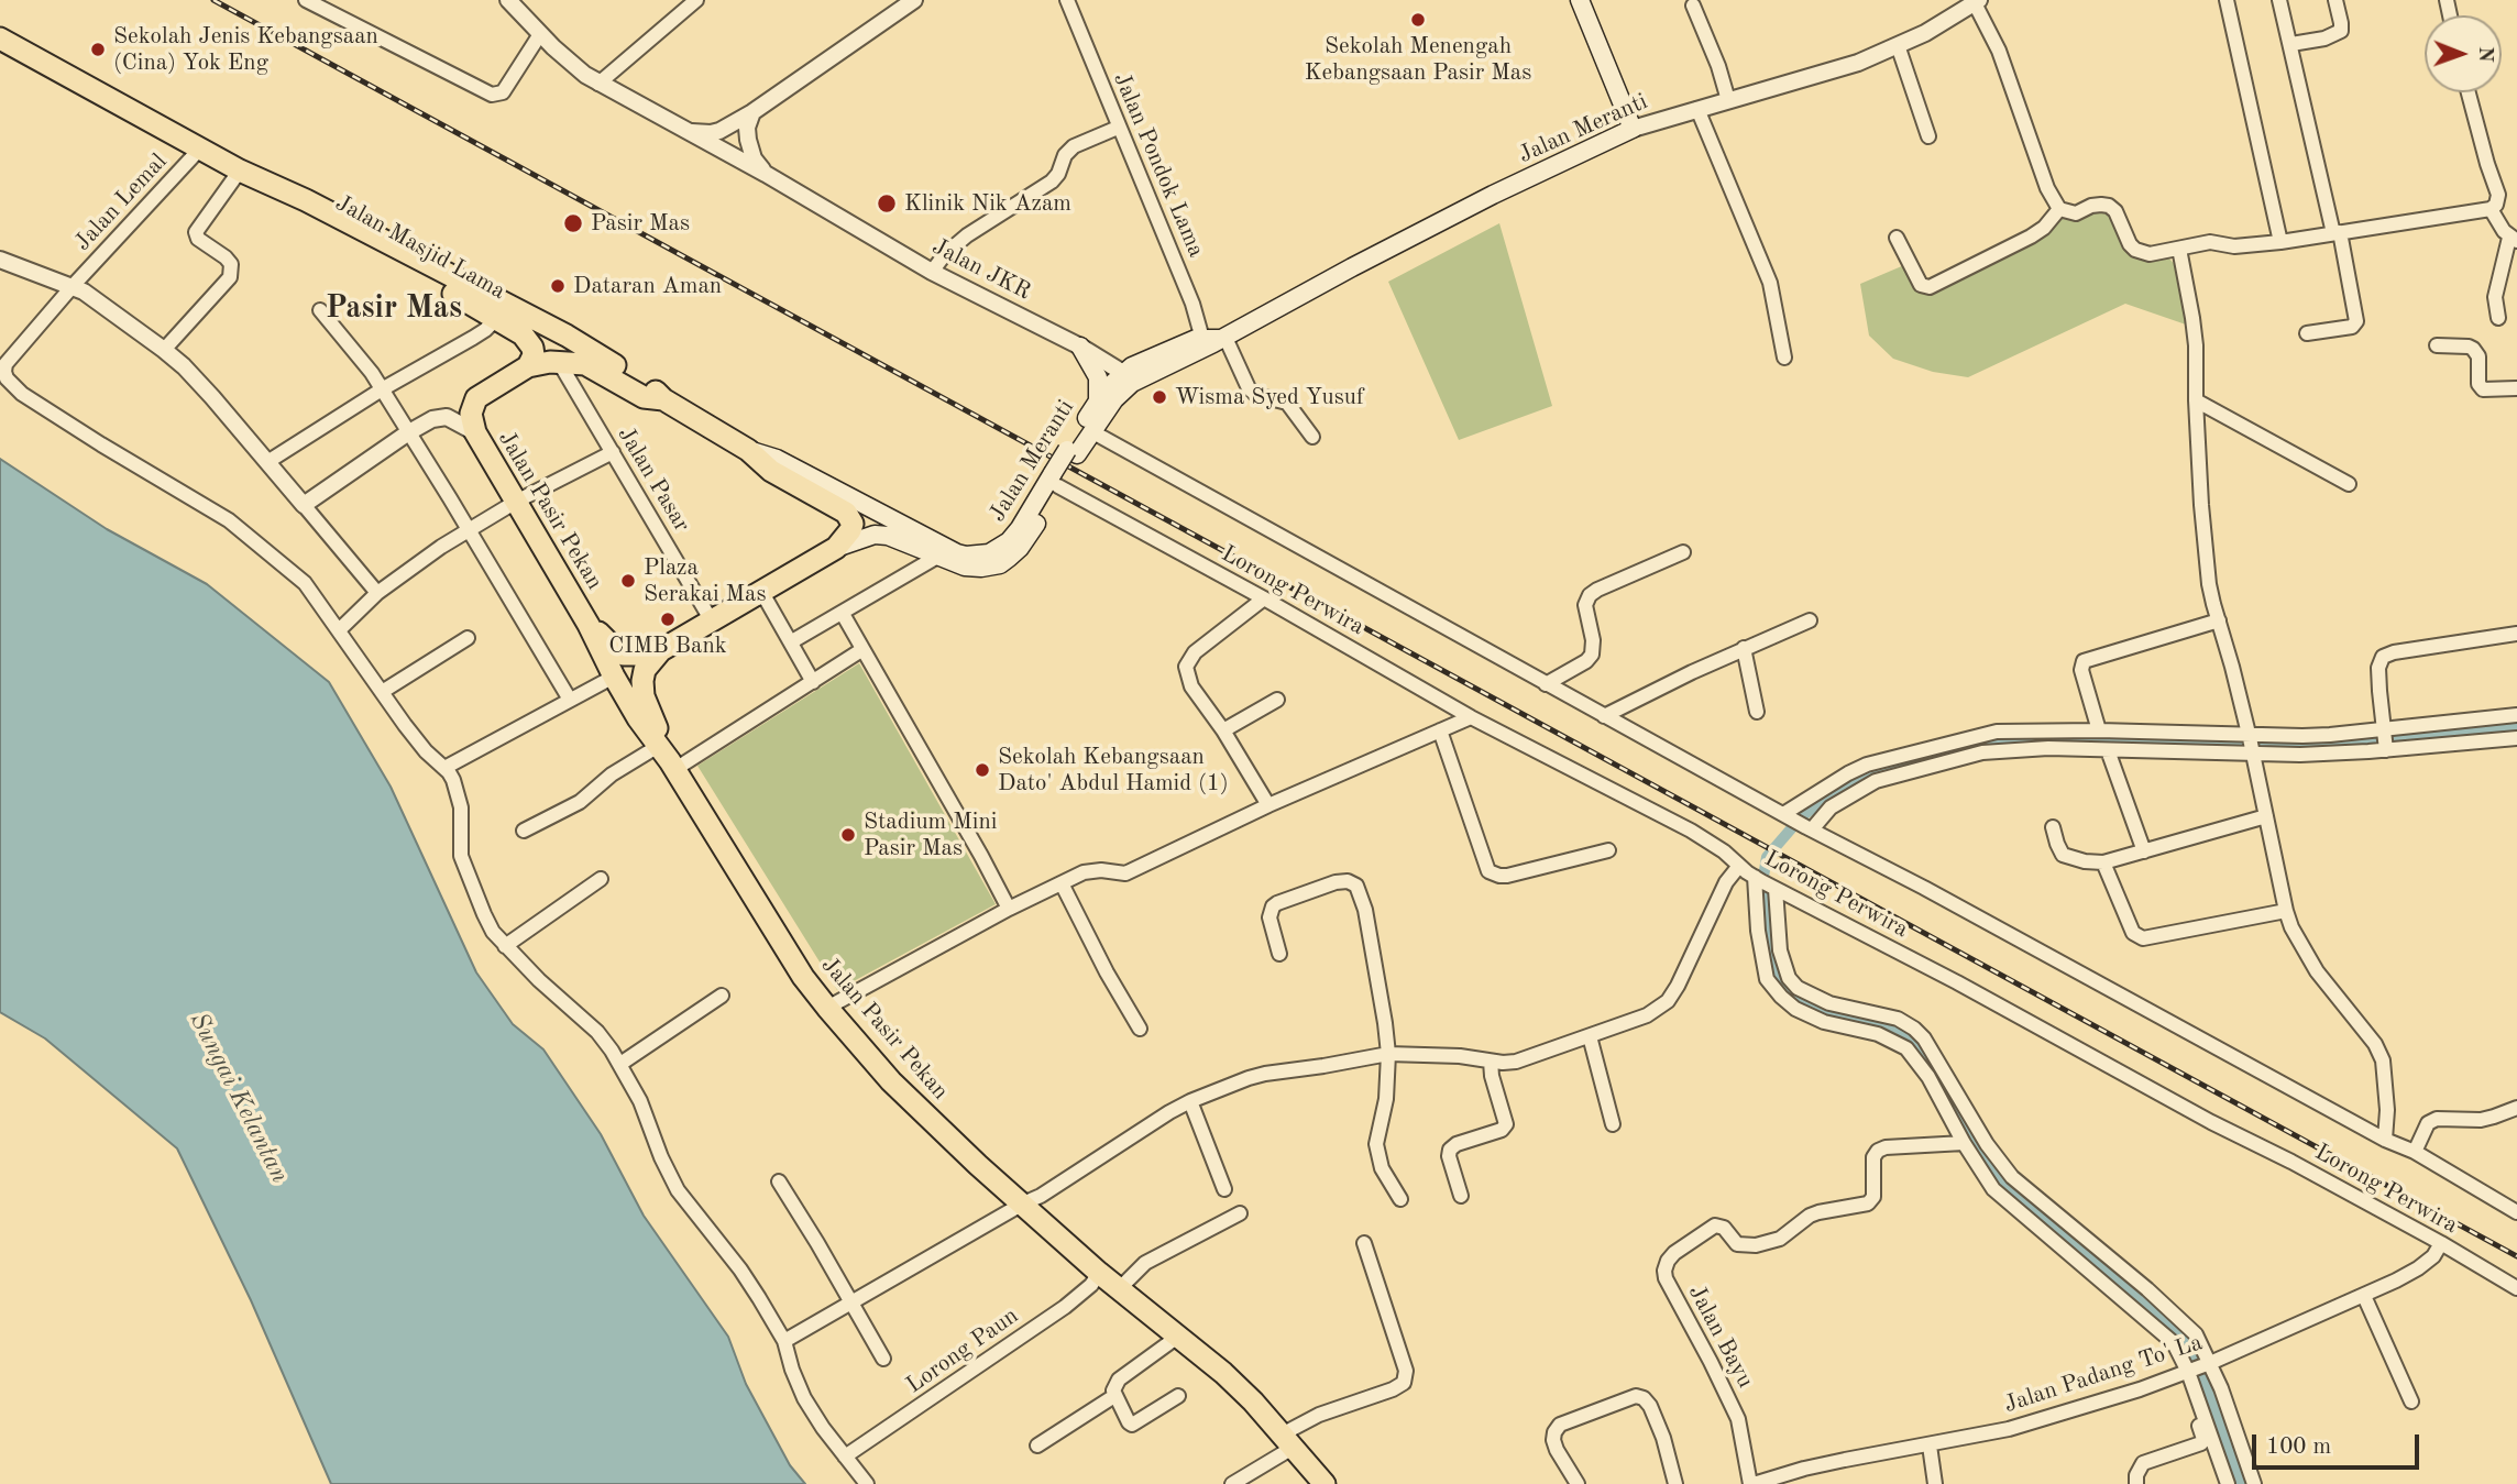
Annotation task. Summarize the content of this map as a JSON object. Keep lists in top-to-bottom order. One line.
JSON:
{"streets":{"highway":["Jalan Masjid Lama","Jalan Pasir Pekan"],"main road":["Jalan Meranti"],"street":["Jalan Pondok Lama","Jalan Lemal","Jalan JKR","Jalan Pasar","Lorong Perwira","Jalan Bayu","Lorong Paun","Jalan Padang To' La"]},"crossings":[["Jalan Meranti","Jalan Pondok Lama"],["Jalan Meranti","Jalan Masjid Lama"],["Jalan Meranti","Jalan JKR"],["Jalan Meranti","Lorong Perwira"],["Jalan Lemal","Jalan Masjid Lama"],["Jalan Masjid Lama","Jalan Pasar"],["Jalan Pasir Pekan","Lorong Paun"],["Lorong Perwira","Jalan Padang To' La"],["Jalan Bayu","Jalan Padang To' La"]],"districts":["Pasir Mas"],"water":["Sungai Kelantan"],"places":["Sekolah Menengah Kebangsaan Pasir Mas","Sekolah Jenis Kebangsaan (Cina) Yok Eng","Klinik Nik Azam","Pasir Mas","Dataran Aman","Wisma Syed Yusuf","Plaza Serakai Mas","CIMB Bank","Sekolah Kebangsaan Dato' Abdul Hamid (1)","Stadium Mini Pasir Mas"],"scale_bar":"100 m","north":"right"}
